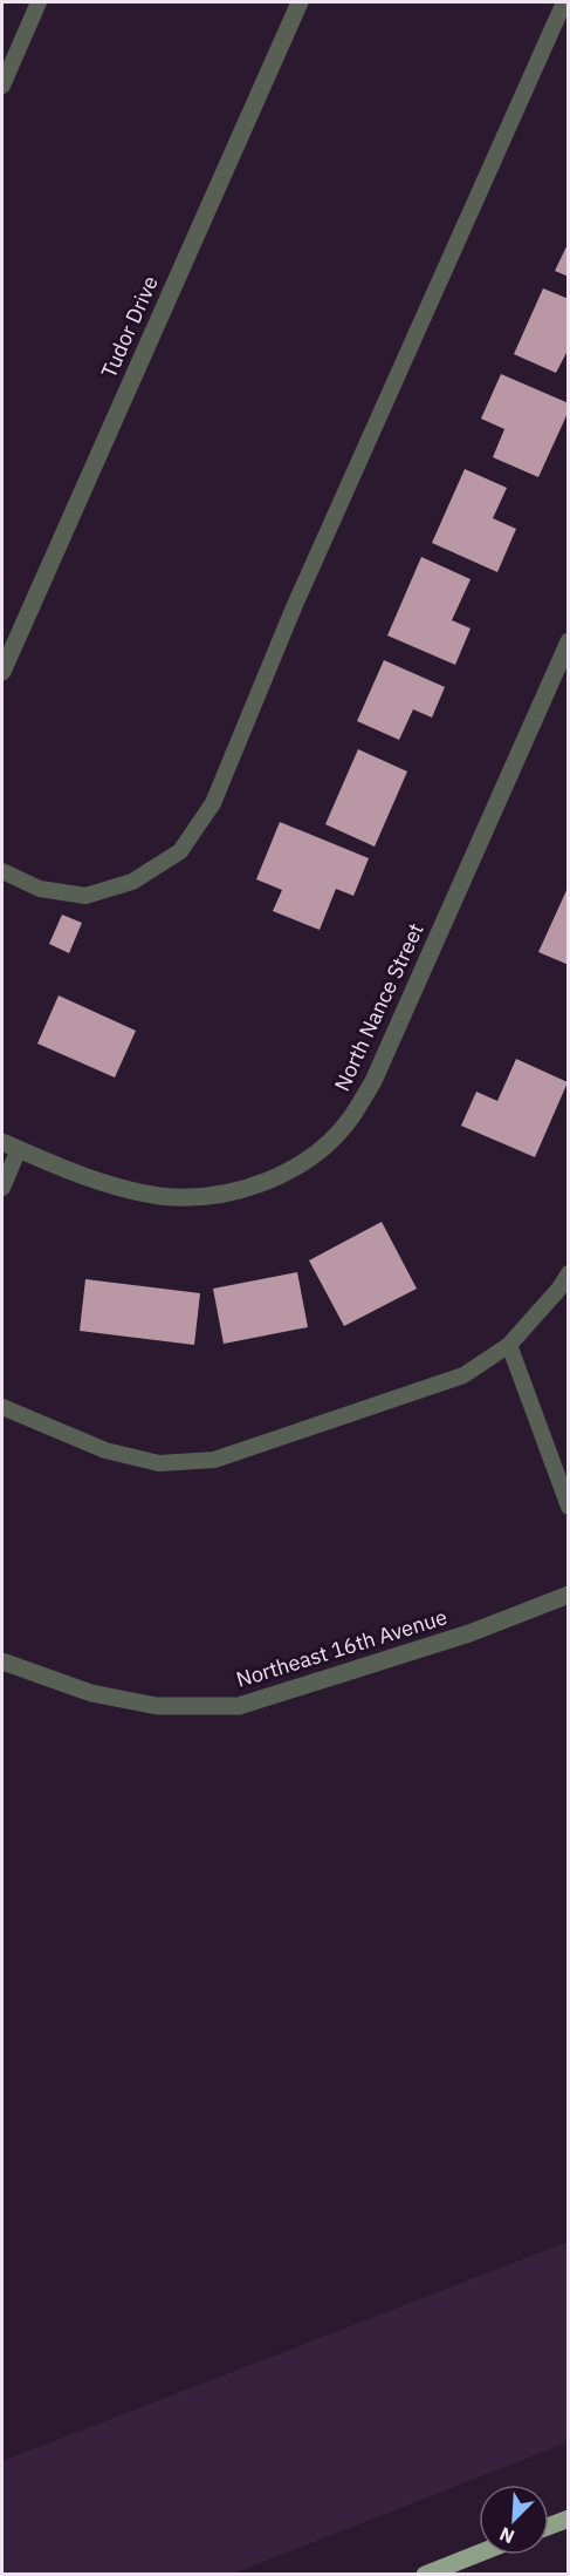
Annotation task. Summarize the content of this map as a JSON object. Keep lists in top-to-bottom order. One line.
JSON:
{"streets":{"street":["Tudor Drive","North Nance Street","Northeast 16th Avenue"]},"north":"bottom left"}
